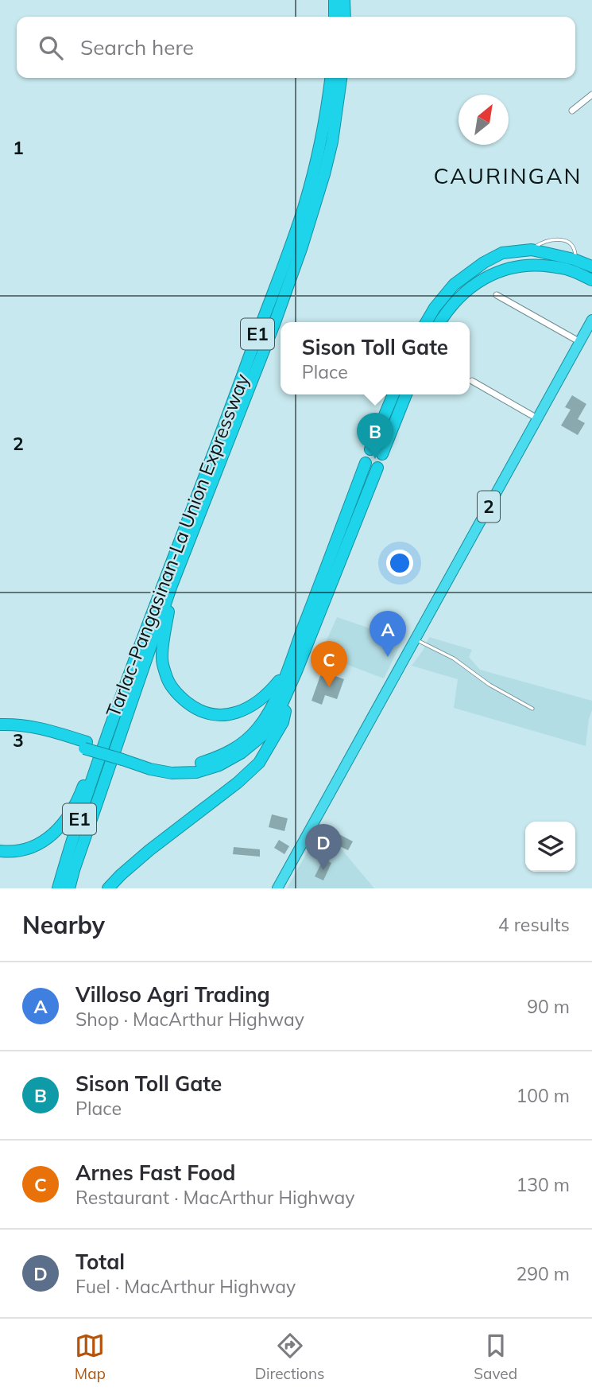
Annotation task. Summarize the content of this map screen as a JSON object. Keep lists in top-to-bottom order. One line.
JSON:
{"streets":{"highway":["E1","2","Tarlac-Pangasinan-La Union Expressway"]},"districts":["CAURINGAN"],"north":"top right","page":{"search":"Search here","popup":["Sison Toll Gate","Place"],"pins":["B","A","C","D"],"heading":["Nearby","4 results"],"list":[{"mark":"A","name":"Villoso Agri Trading","note":"Shop · MacArthur Highway","value":"90 m"},{"mark":"B","name":"Sison Toll Gate","note":"Place","value":"100 m"},{"mark":"C","name":"Arnes Fast Food","note":"Restaurant · MacArthur Highway","value":"130 m"},{"mark":"D","name":"Total","note":"Fuel · MacArthur Highway","value":"290 m"}],"nav":["Map","Directions","Saved"]},"grid":{"rows":["1","2","3"]}}
